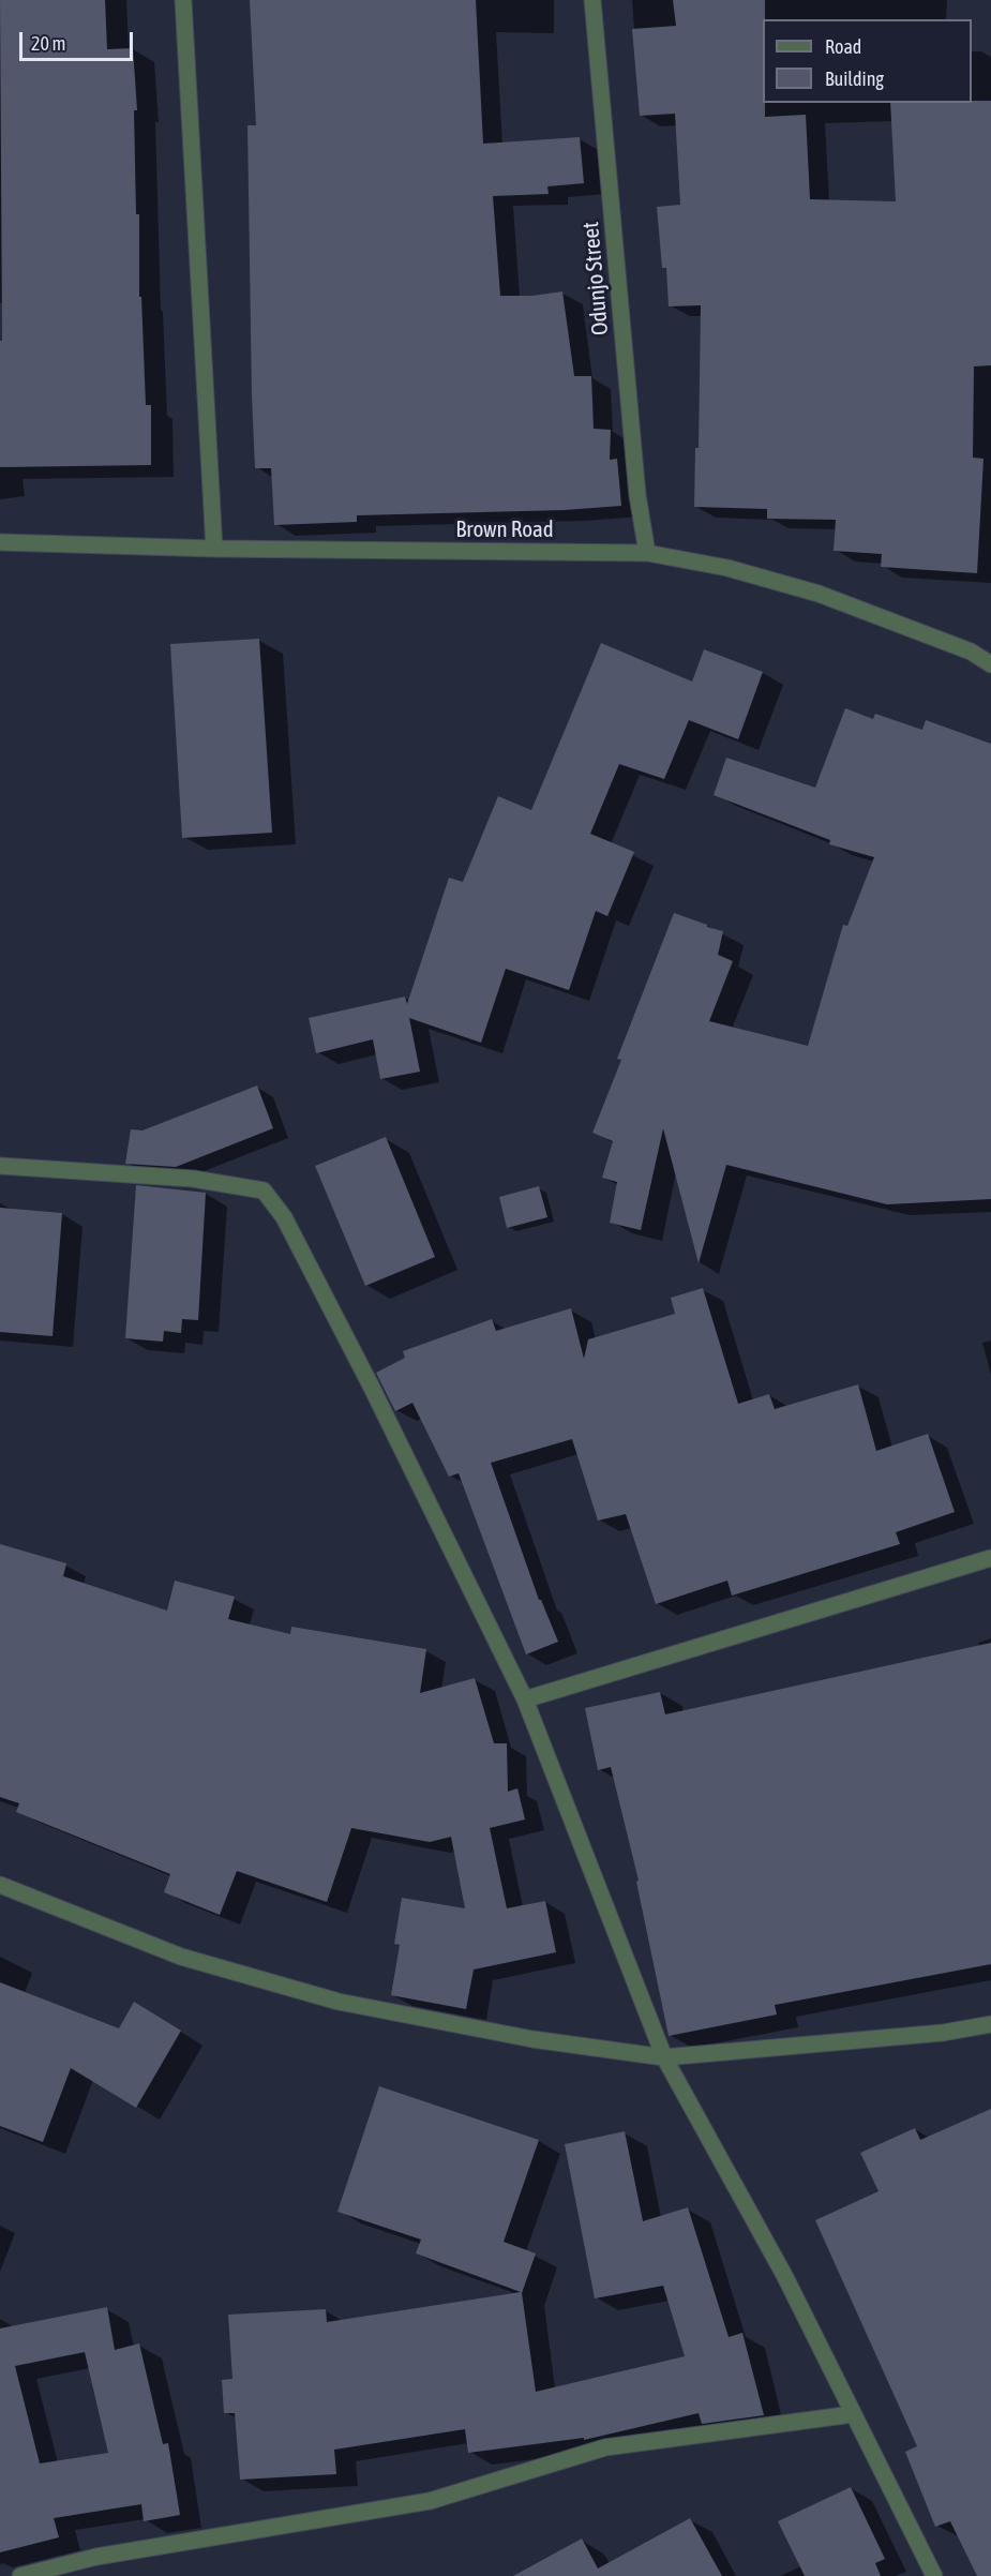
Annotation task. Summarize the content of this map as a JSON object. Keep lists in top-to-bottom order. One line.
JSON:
{"streets":{"street":["Odunjo Street","Brown Road"]},"crossings":[["Odunjo Street","Brown Road"]],"legend":["Road","Building"],"scale_bar":"20 m"}
